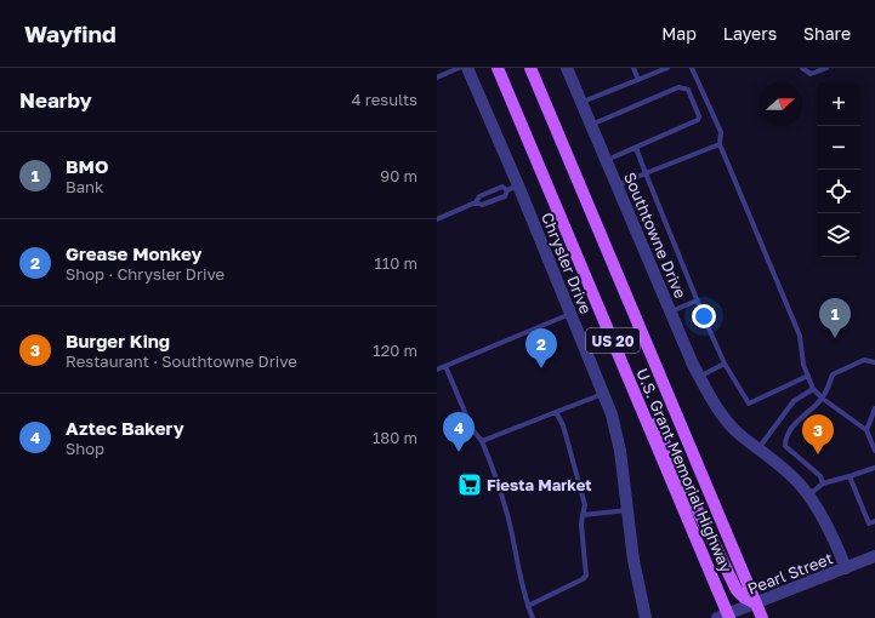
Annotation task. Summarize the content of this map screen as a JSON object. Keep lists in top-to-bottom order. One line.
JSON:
{"streets":{"main road":["US 20","U.S. Grant Memorial Highway"],"street":["Southtowne Drive","Chrysler Drive","Pearl Street"]},"crossings":[["Southtowne Drive","Pearl Street"],["U.S. Grant Memorial Highway","Pearl Street"]],"places":{"supermarket":["Fiesta Market"]},"north":"right","page":{"header":"Wayfind","nav":["Map","Layers","Share"],"heading":["Nearby","4 results"],"map_buttons":["+","−"],"list":[{"mark":"1","name":"BMO","note":"Bank","value":"90 m"},{"mark":"2","name":"Grease Monkey","note":"Shop · Chrysler Drive","value":"110 m"},{"mark":"3","name":"Burger King","note":"Restaurant · Southtowne Drive","value":"120 m"},{"mark":"4","name":"Aztec Bakery","note":"Shop","value":"180 m"}],"pins":["1","2","4","3"]}}
